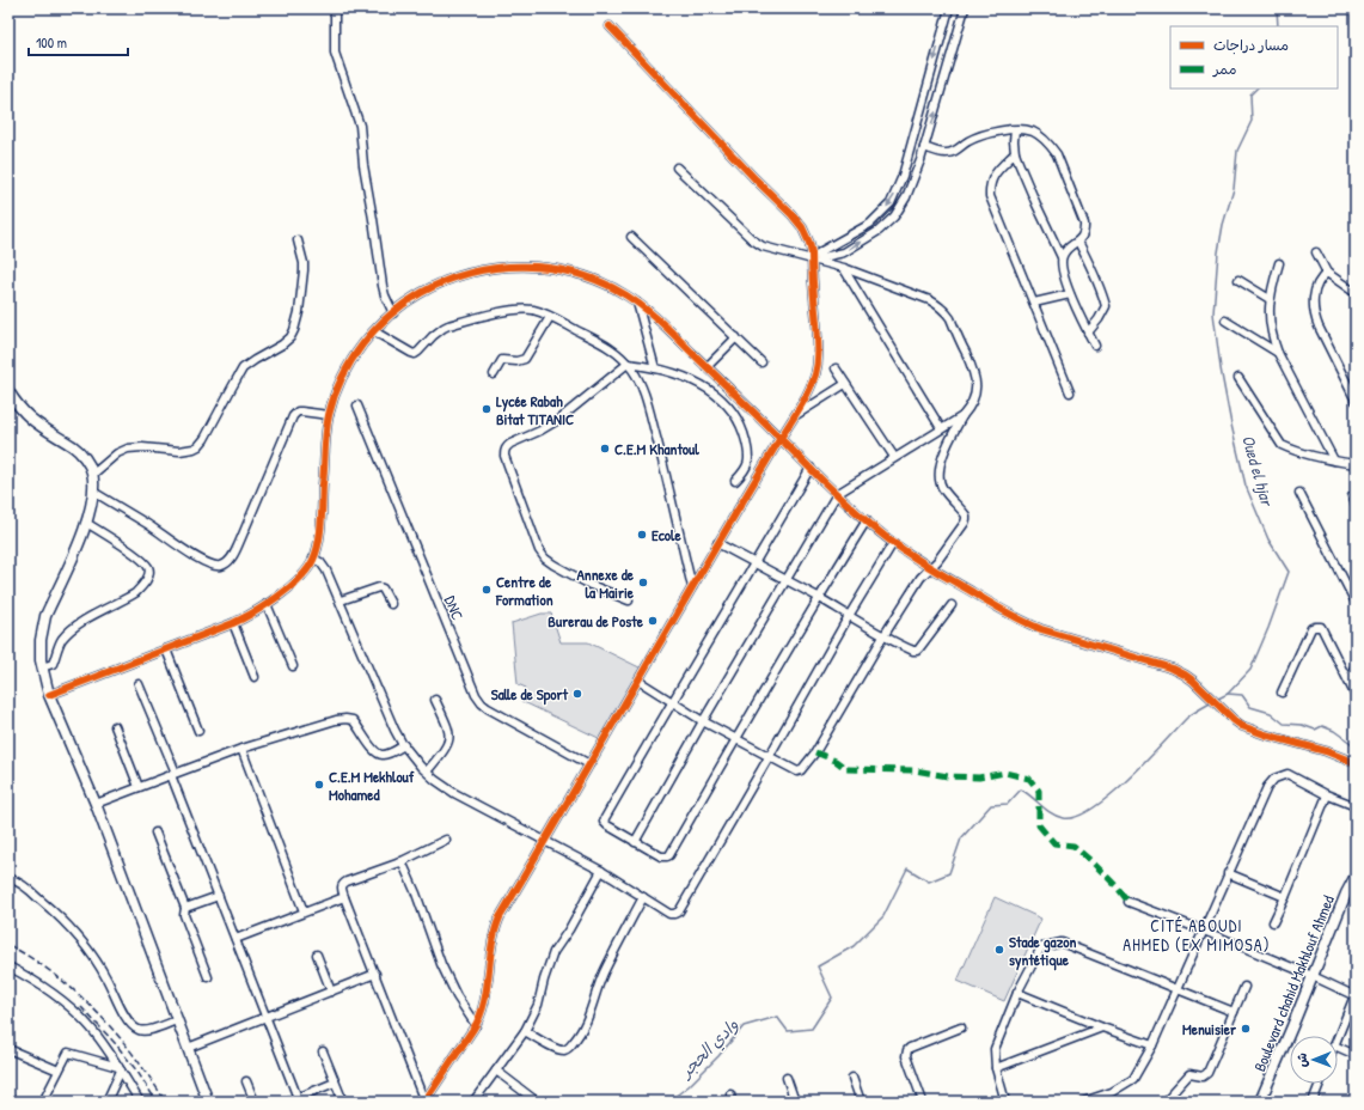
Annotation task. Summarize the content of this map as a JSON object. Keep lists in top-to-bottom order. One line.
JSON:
{"streets":{"main road":["Boulevard chahid Makhlouf Ahmed"],"street":["DNC"]},"districts":["CITÉ ABOUDI AHMED (EX MIMOSA)"],"water":["Oued el hjar","وادي الحجر"],"places":["Lycée Rabah Bitat TITANIC","C.E.M Khantoul","Ecole","Annexe de la Mairie","Centre de Formation","Burerau de Poste","Salle de Sport","C.E.M Mekhlouf Mohamed","Stade gazon syntétique","Menuisier"],"legend":["مسار دراجات","ممر"],"scale_bar":"100 m","north":"left"}
